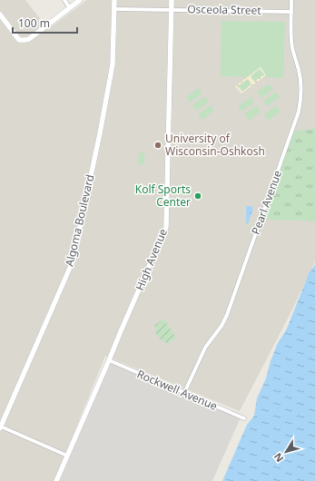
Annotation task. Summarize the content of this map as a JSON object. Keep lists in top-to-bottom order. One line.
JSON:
{"streets":{"main road":["Algoma Boulevard","High Avenue"],"street":["Osceola Street","Pearl Avenue","Rockwell Avenue"]},"crossings":[["Osceola Street","Pearl Avenue"],["Osceola Street","Algoma Boulevard"],["Osceola Street","High Avenue"],["Pearl Avenue","Rockwell Avenue"],["High Avenue","Rockwell Avenue"]],"places":["University of Wisconsin-Oshkosh","Kolf Sports Center"],"scale_bar":"100 m","north":"bottom left"}
